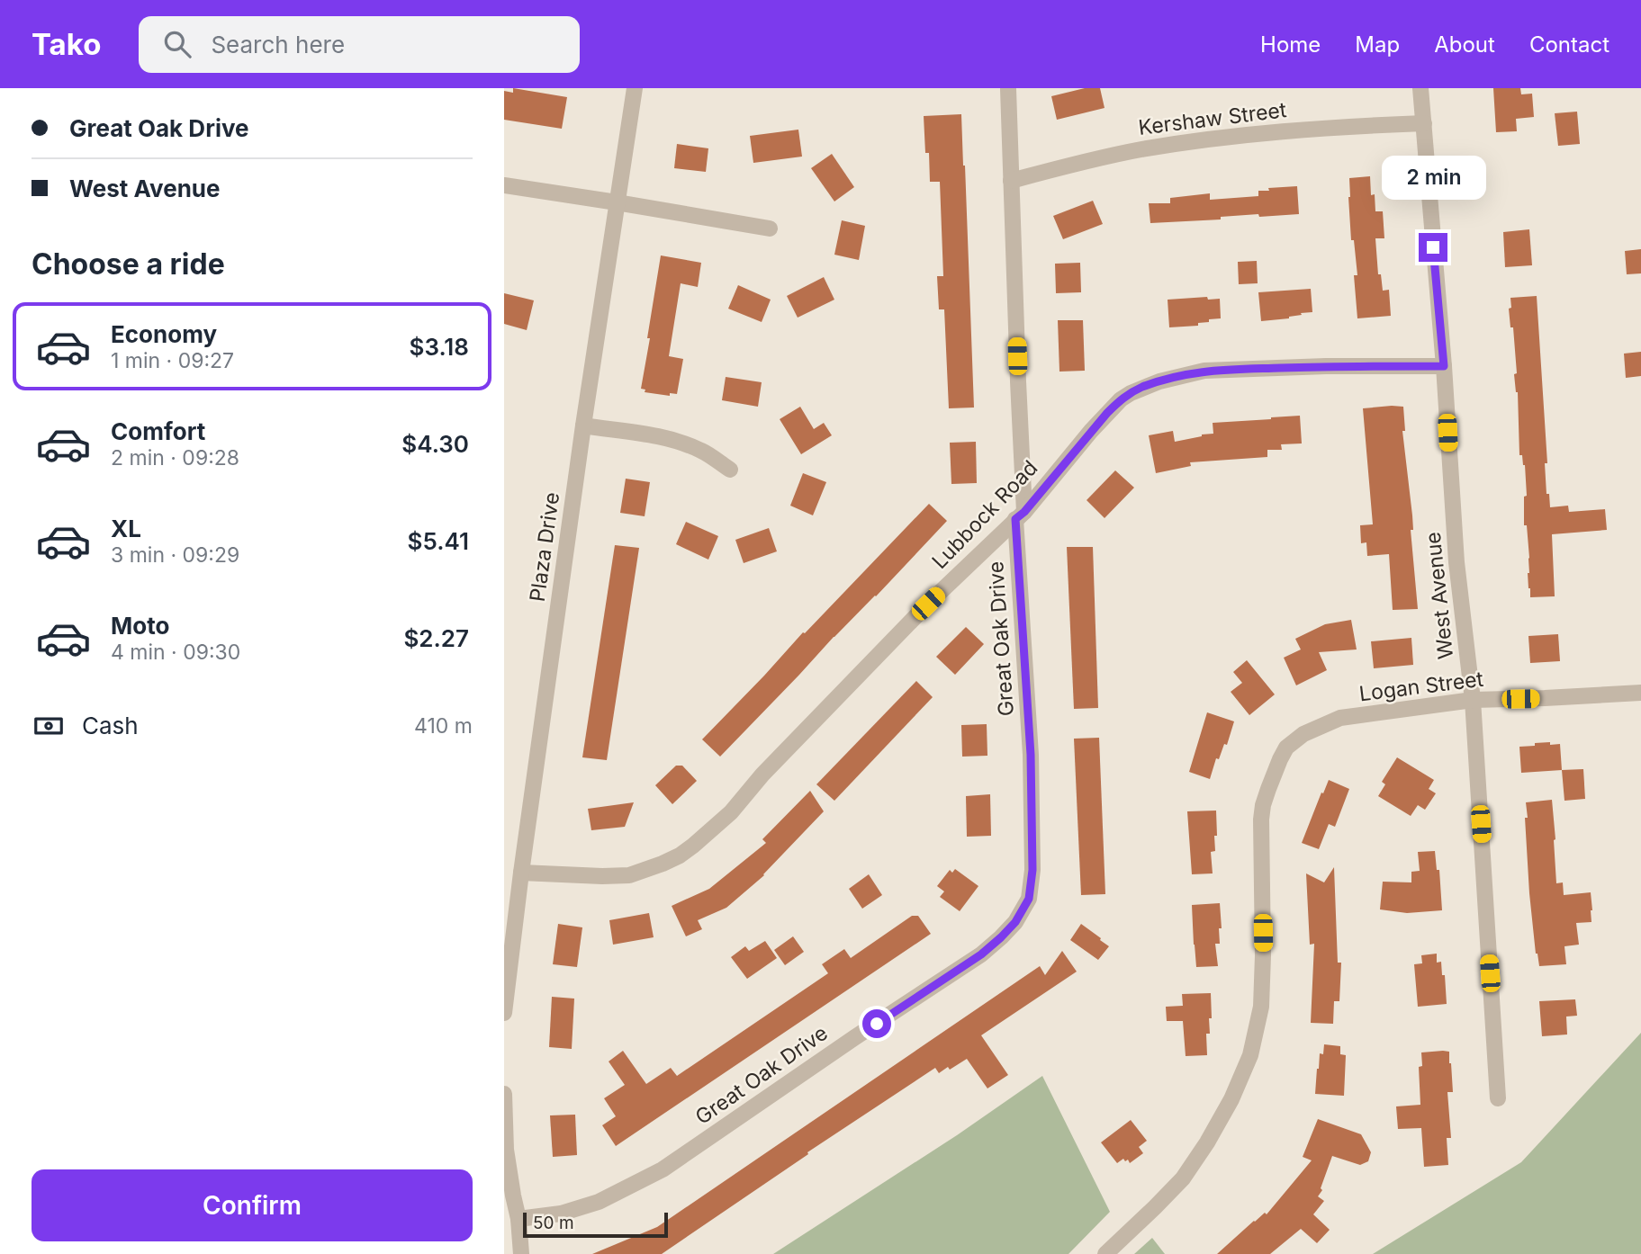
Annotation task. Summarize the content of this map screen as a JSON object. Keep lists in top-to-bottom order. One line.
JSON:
{"streets":{"street":["Kershaw Street","Lubbock Road","Plaza Drive","West Avenue","Great Oak Drive","Logan Street"]},"crossings":[["Kershaw Street","West Avenue"],["Kershaw Street","Great Oak Drive"],["Lubbock Road","Plaza Drive"],["Lubbock Road","West Avenue"],["Lubbock Road","Great Oak Drive"],["West Avenue","Logan Street"]],"scale_bar":"50 m","page":{"header":"Tako","search":"Search here","nav":["Home","Map","About","Contact"],"banner":["Great Oak Drive","West Avenue"],"bubble":"2 min","heading":"Choose a ride","list":[{"name":"Economy","note":"1 min · 09:27","value":"$3.18"},{"name":"Comfort","note":"2 min · 09:28","value":"$4.30"},{"name":"XL","note":"3 min · 09:29","value":"$5.41"},{"name":"Moto","note":"4 min · 09:30","value":"$2.27"}],"pay":["Cash","410 m"],"buttons":"Confirm","scale":"50 m"}}
